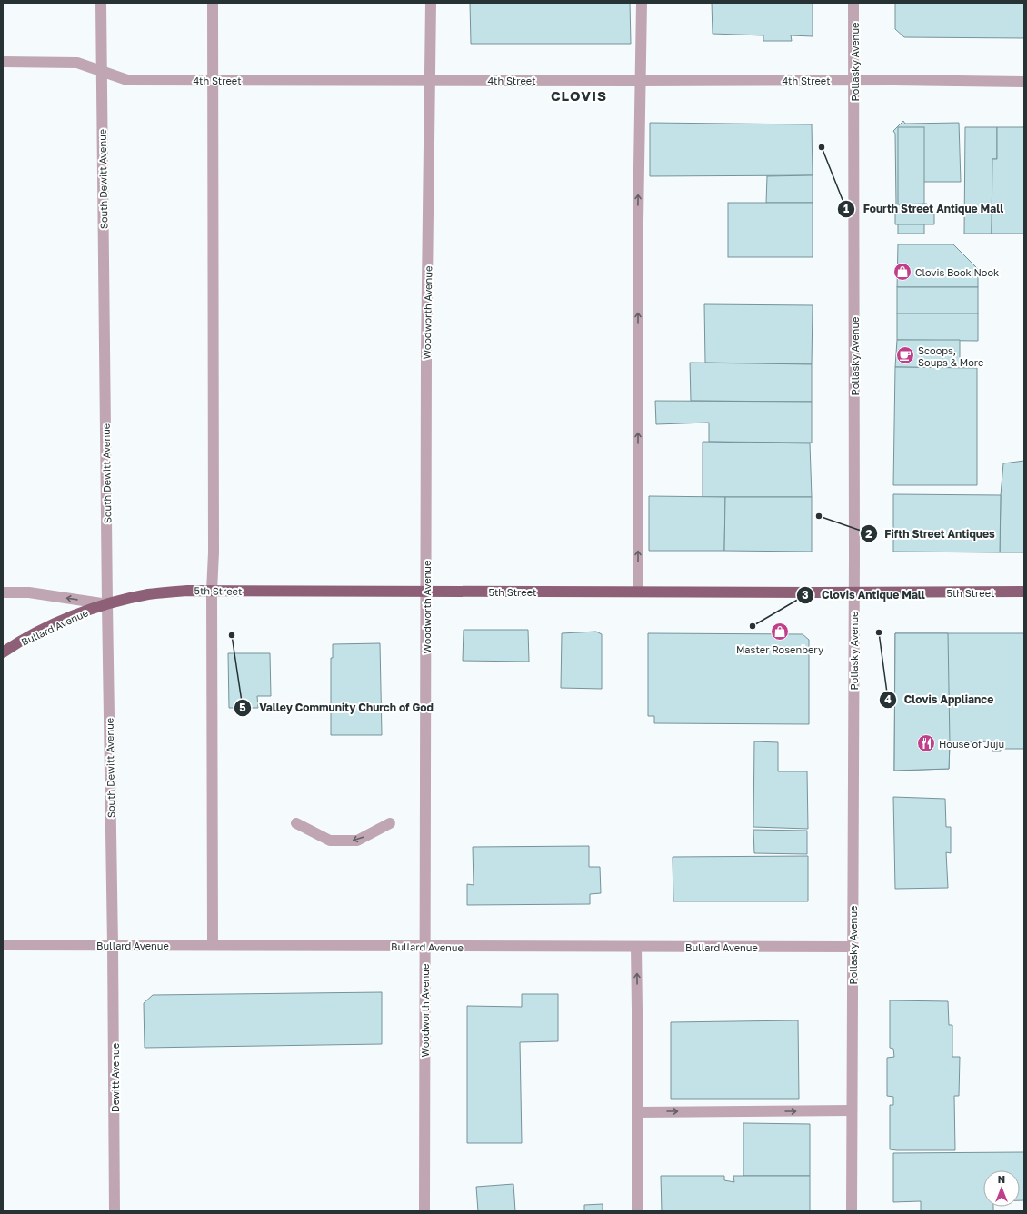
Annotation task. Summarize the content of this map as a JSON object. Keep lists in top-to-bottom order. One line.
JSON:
{"streets":{"main road":["5th Street","Bullard Avenue"],"street":["Pollasky Avenue","4th Street","South Dewitt Avenue","Woodworth Avenue","Dewitt Avenue"]},"crossings":[["Pollasky Avenue","4th Street"],["Pollasky Avenue","5th Street"],["Pollasky Avenue","Bullard Avenue"],["4th Street","South Dewitt Avenue"],["4th Street","Woodworth Avenue"],["South Dewitt Avenue","5th Street"],["South Dewitt Avenue","Bullard Avenue"],["South Dewitt Avenue","Dewitt Avenue"],["Woodworth Avenue","5th Street"],["Woodworth Avenue","Bullard Avenue"],["5th Street","Bullard Avenue"],["Bullard Avenue","Dewitt Avenue"]],"districts":["CLOVIS"],"places":{"other":["Fourth Street Antique Mall","Fifth Street Antiques","Clovis Antique Mall","Clovis Appliance","Valley Community Church of God"],"shop":["Clovis Book Nook","Master Rosenbery"],"cafe":["Scoops, Soups & More"],"restaurant":["House of Juju"]},"north":"top"}
